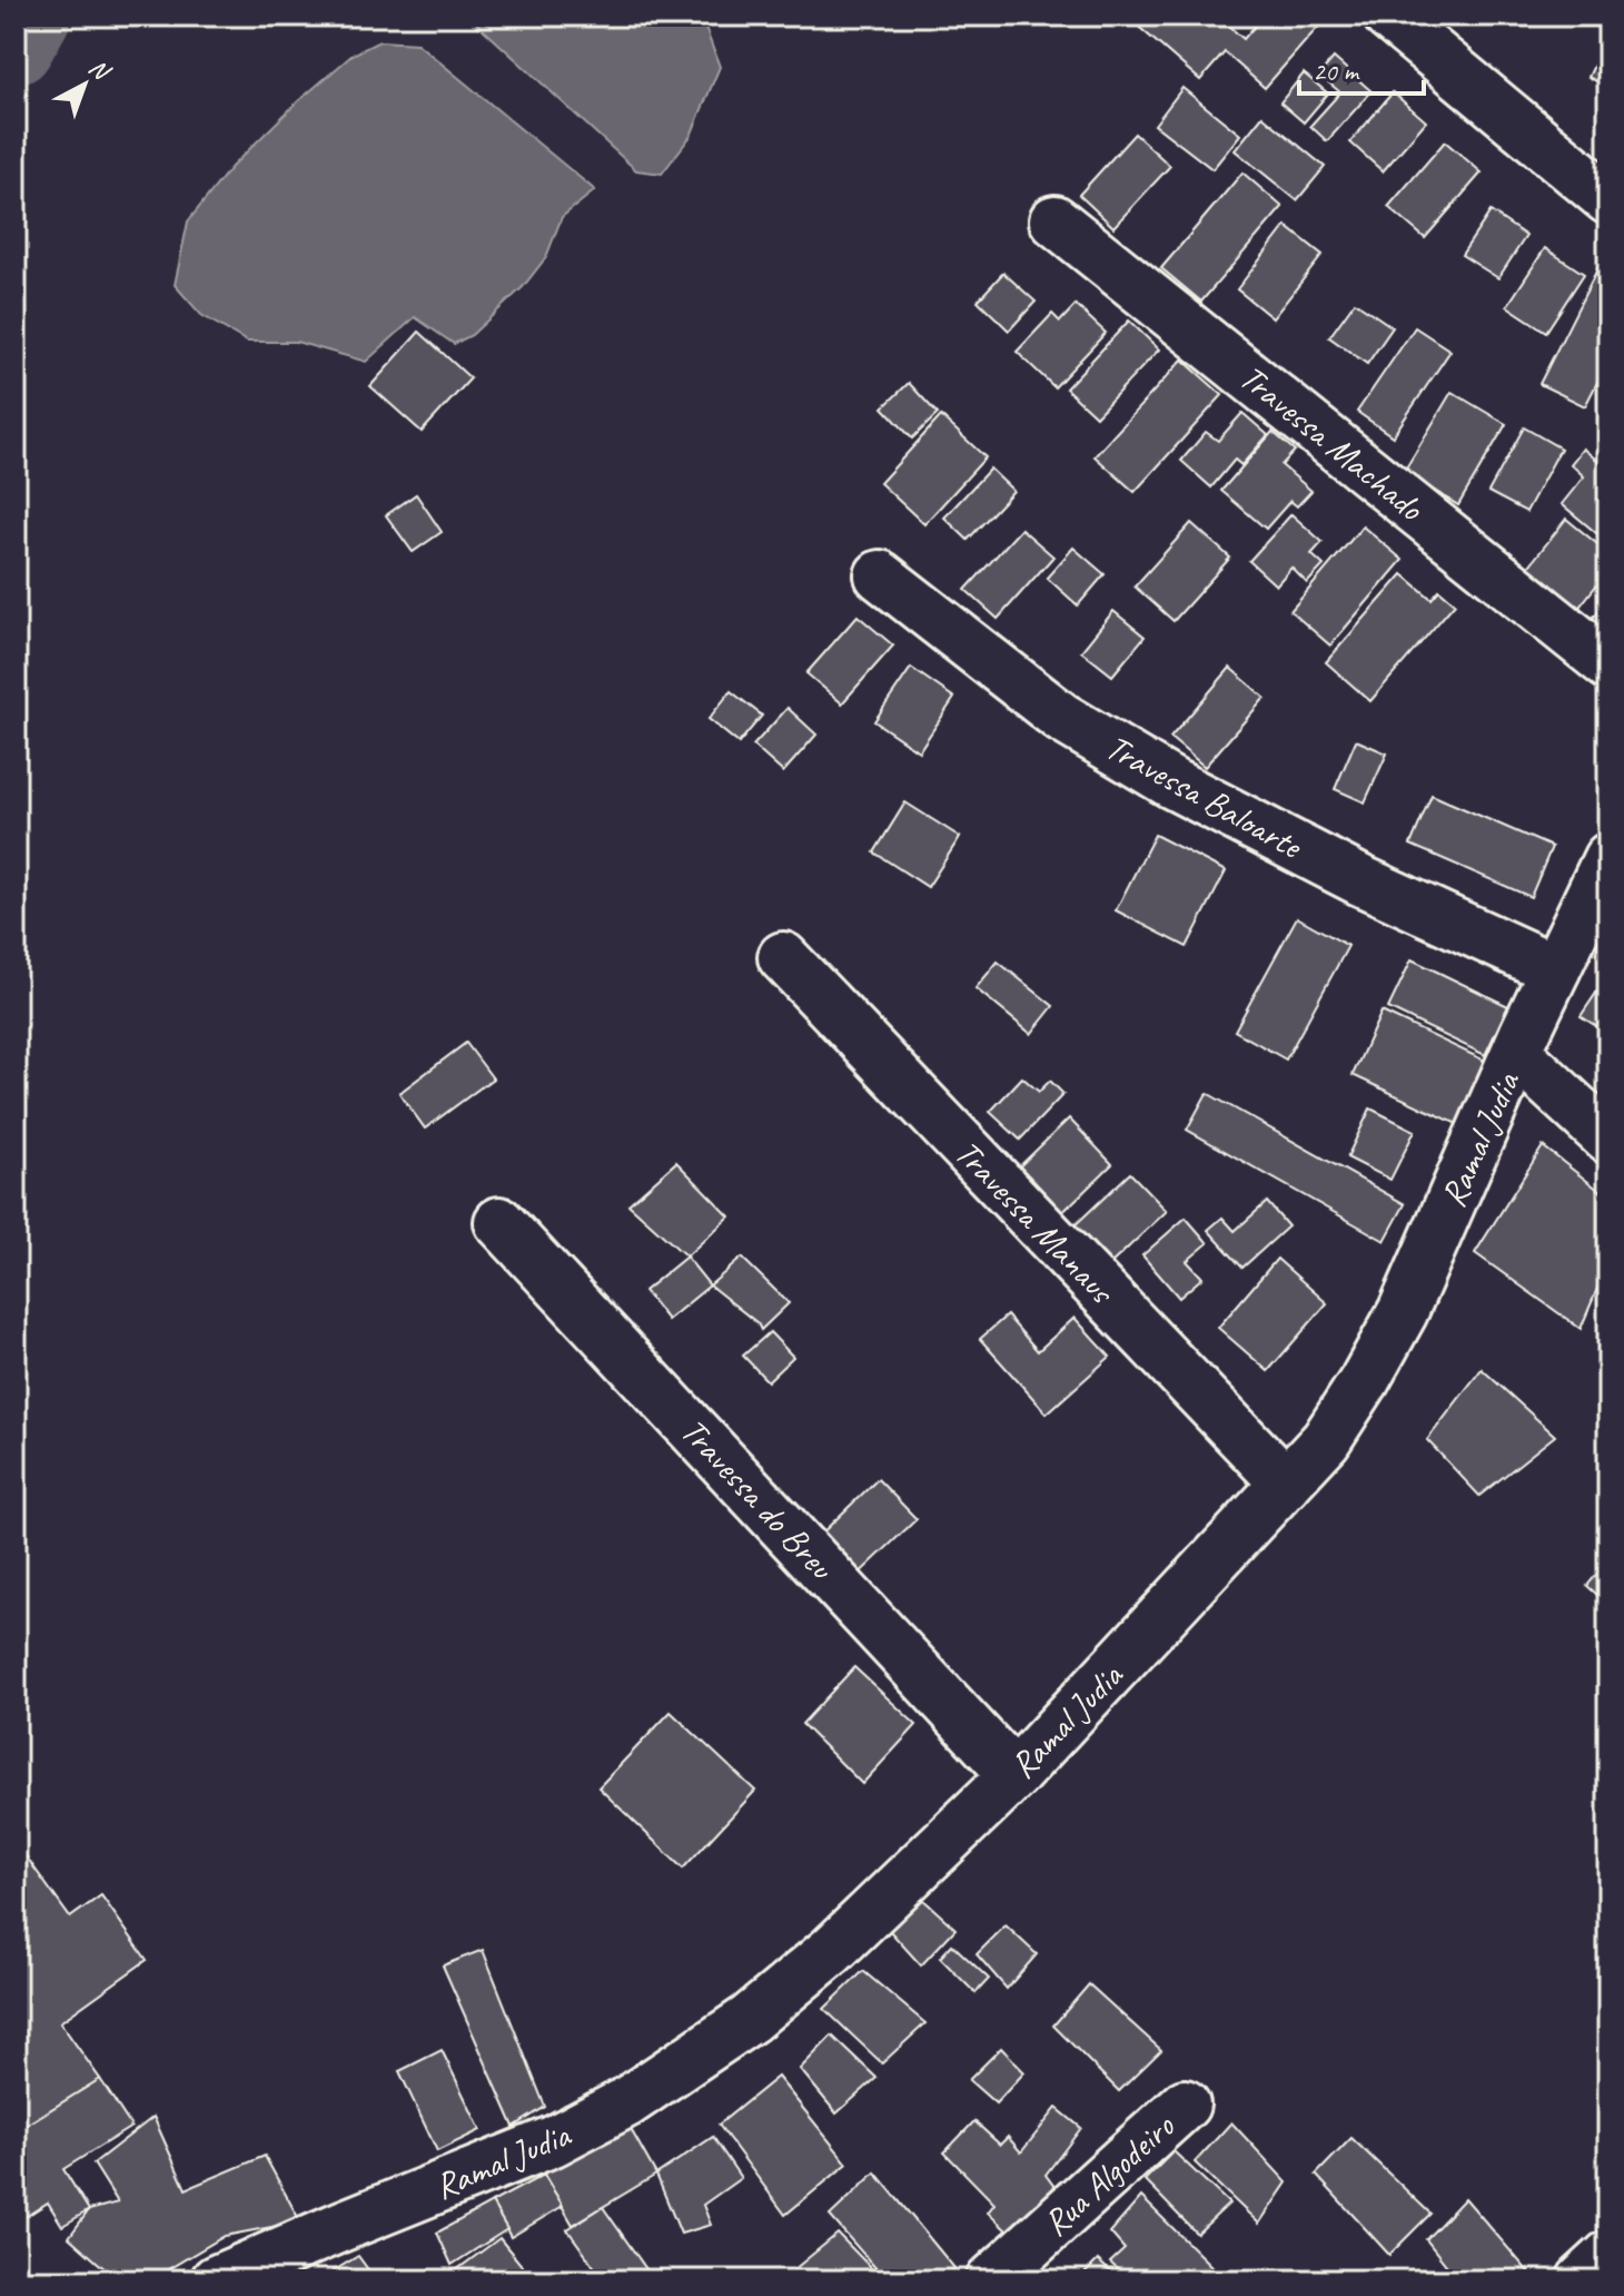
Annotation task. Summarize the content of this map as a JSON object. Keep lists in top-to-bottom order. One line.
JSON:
{"streets":{"street":["Travessa Machado","Travessa Baloarte","Ramal Judia","Travessa Manaus","Travessa do Breu","Rua Algodeiro"]},"crossings":[["Travessa Baloarte","Ramal Judia"],["Ramal Judia","Travessa Manaus"],["Ramal Judia","Travessa do Breu"]],"scale_bar":"20 m","north":"top right"}
